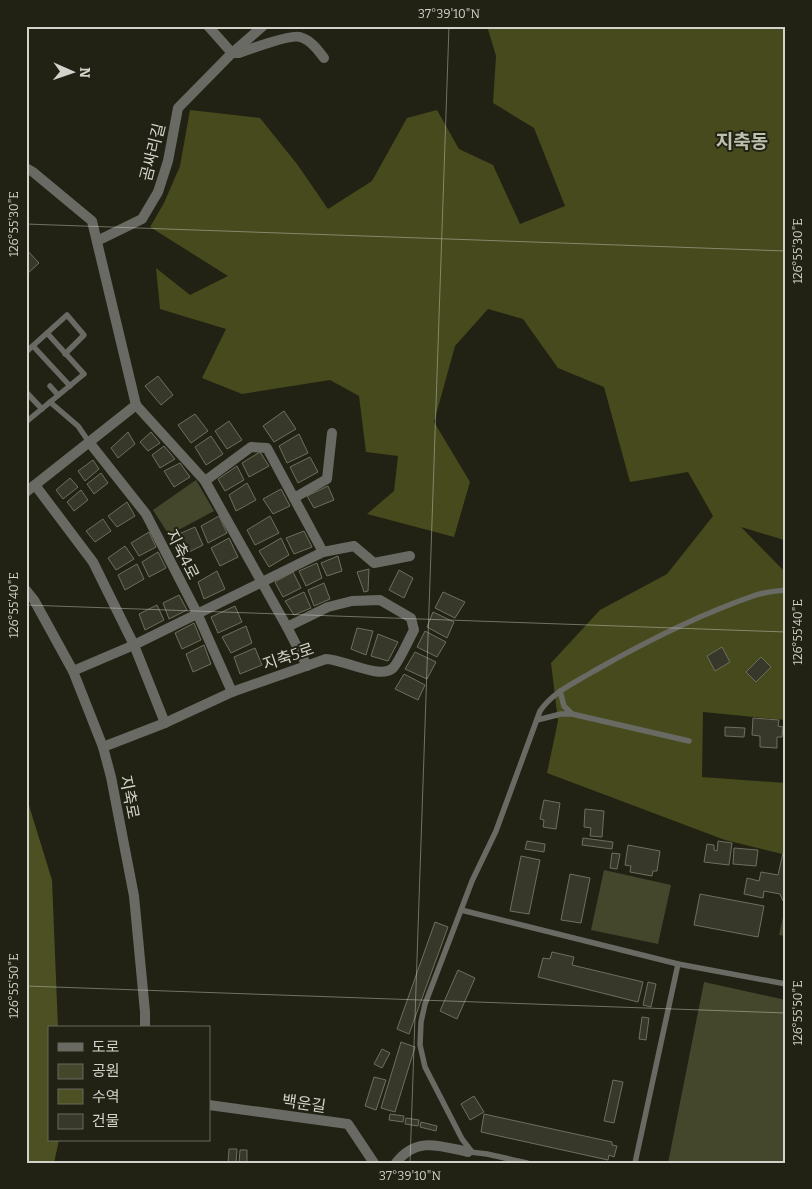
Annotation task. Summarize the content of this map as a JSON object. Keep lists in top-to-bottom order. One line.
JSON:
{"streets":{"street":["곰싸리길","지축4로","지축5로","지축로","백운길"]},"crossings":[["지축4로","지축5로"],["지축5로","지축로"]],"districts":["지축동"],"legend":["도로","공원","수역","건물"],"north":"right","coordinates":["37°39'10\"N","126°55'30\"E","126°55'40\"E","126°55'50\"E"]}
